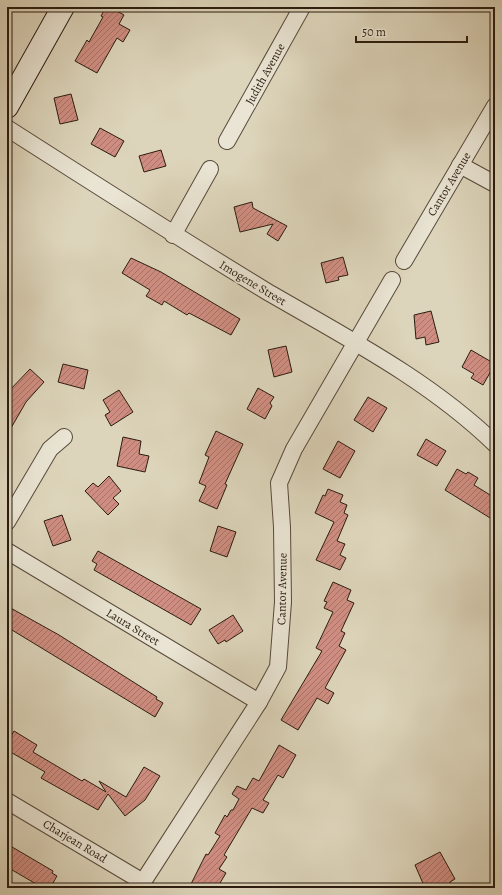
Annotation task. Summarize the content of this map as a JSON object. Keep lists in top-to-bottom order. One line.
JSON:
{"streets":{"street":["Judith Avenue","Cantor Avenue","Imogene Street","Laura Street","Charjean Road"]},"crossings":[["Cantor Avenue","Imogene Street"],["Cantor Avenue","Laura Street"],["Cantor Avenue","Charjean Road"]],"scale_bar":"50 m"}
